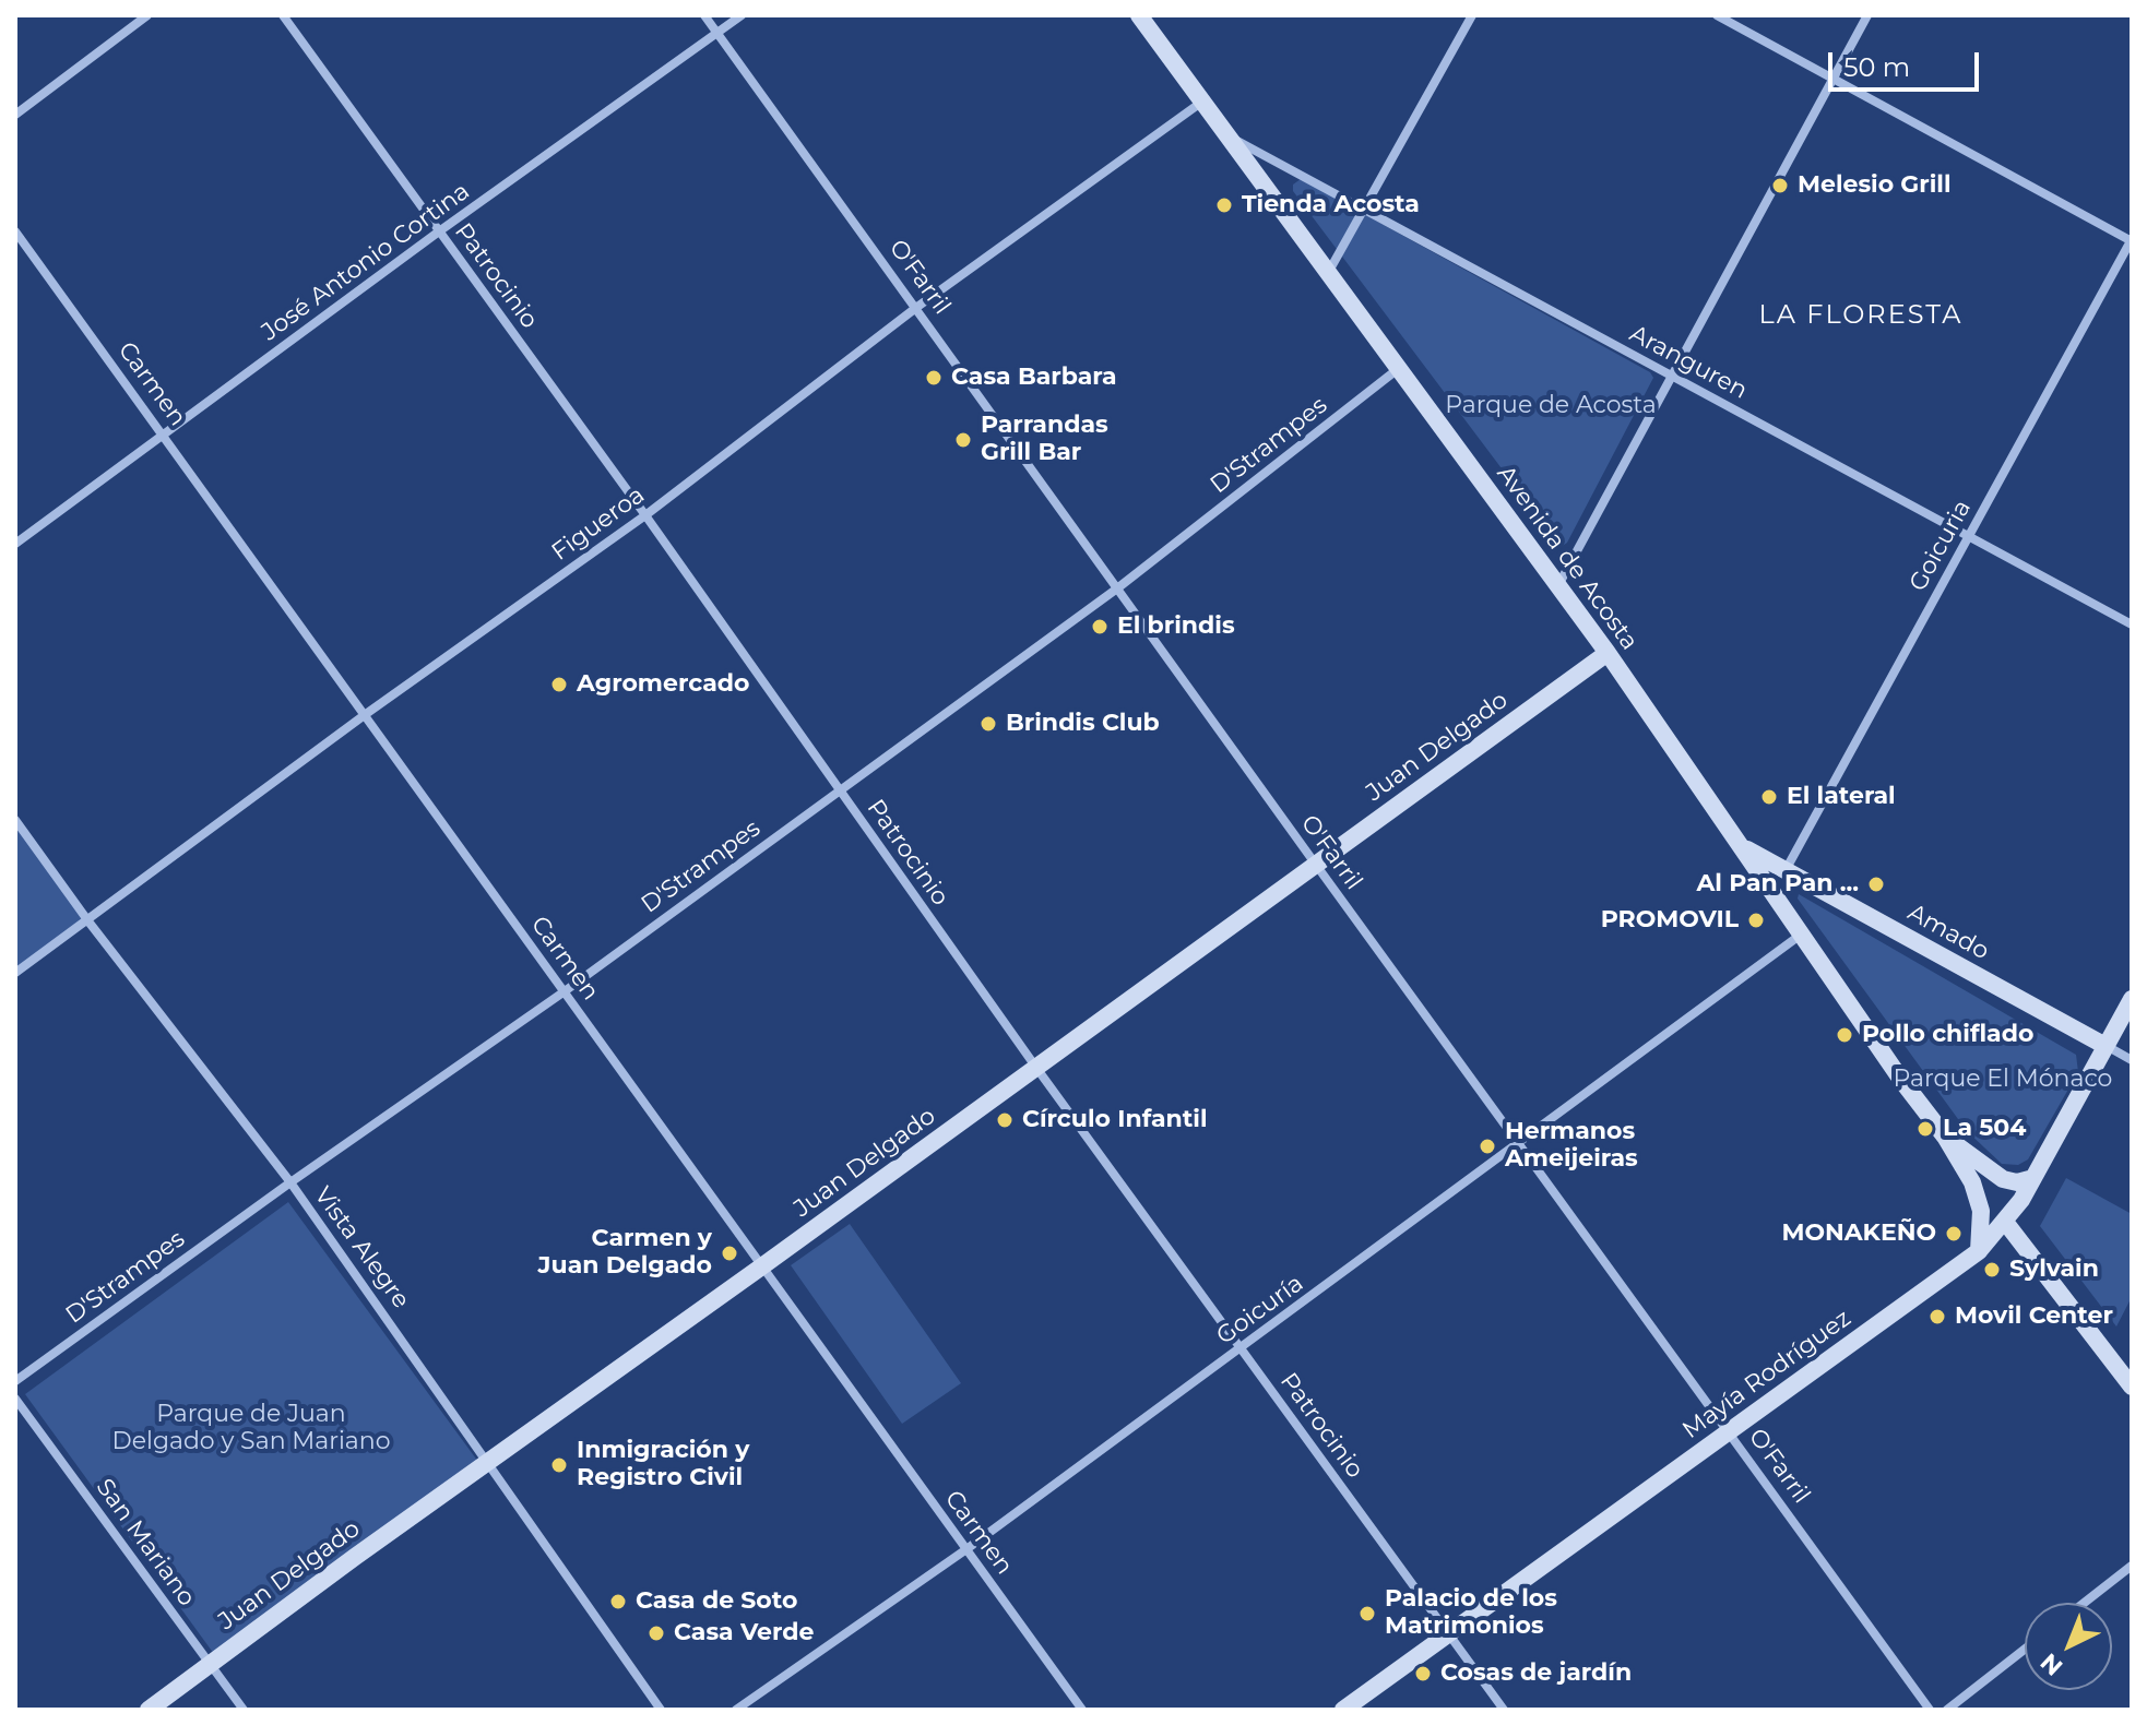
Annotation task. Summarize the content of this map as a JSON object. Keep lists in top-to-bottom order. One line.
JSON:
{"streets":{"main road":["Avenida de Acosta","Juan Delgado","Amado","Mayía Rodríguez"],"street":["José Antonio Cortina","Patrocinio","O'Farril","Aranguren","Carmen","D'Strampes","Figueroa","Goicuria","Vista Alegre","Goicuría","San Mariano"]},"crossings":[["José Antonio Cortina","Patrocinio"],["José Antonio Cortina","O'Farril"],["José Antonio Cortina","Carmen"],["Patrocinio","D'Strampes"],["Patrocinio","Figueroa"],["Patrocinio","Juan Delgado"],["Patrocinio","Goicuría"],["Patrocinio","Mayía Rodríguez"],["O'Farril","D'Strampes"],["O'Farril","Figueroa"],["O'Farril","Juan Delgado"],["O'Farril","Goicuría"],["O'Farril","Mayía Rodríguez"],["Aranguren","Goicuria"],["Aranguren","Avenida de Acosta"],["Carmen","D'Strampes"],["Carmen","Figueroa"],["Carmen","Juan Delgado"],["Carmen","Goicuría"],["D'Strampes","Avenida de Acosta"],["D'Strampes","Vista Alegre"],["Figueroa","Avenida de Acosta"],["Figueroa","Vista Alegre"],["Goicuria","Amado"],["Avenida de Acosta","Juan Delgado"],["Avenida de Acosta","Amado"],["Avenida de Acosta","Goicuría"],["Avenida de Acosta","Mayía Rodríguez"],["Juan Delgado","Vista Alegre"],["Juan Delgado","San Mariano"],["Amado","Mayía Rodríguez"]],"districts":["LA FLORESTA"],"parks":["Parque de Acosta","Parque El Mónaco","Parque de Juan Delgado y San Mariano"],"places":["Melesio Grill","Tienda Acosta","Casa Barbara","Parrandas Grill Bar","El brindis","Agromercado","Brindis Club","El lateral","Al Pan Pan ...","PROMOVIL","Pollo chiflado","Círculo Infantil","La 504","Hermanos Ameijeiras","MONAKEÑO","Carmen y Juan Delgado","Sylvain","Movil Center","Inmigración y Registro Civil","Casa de Soto","Palacio de los Matrimonios","Casa Verde","Cosas de jardín"],"scale_bar":"50 m","north":"bottom left"}
